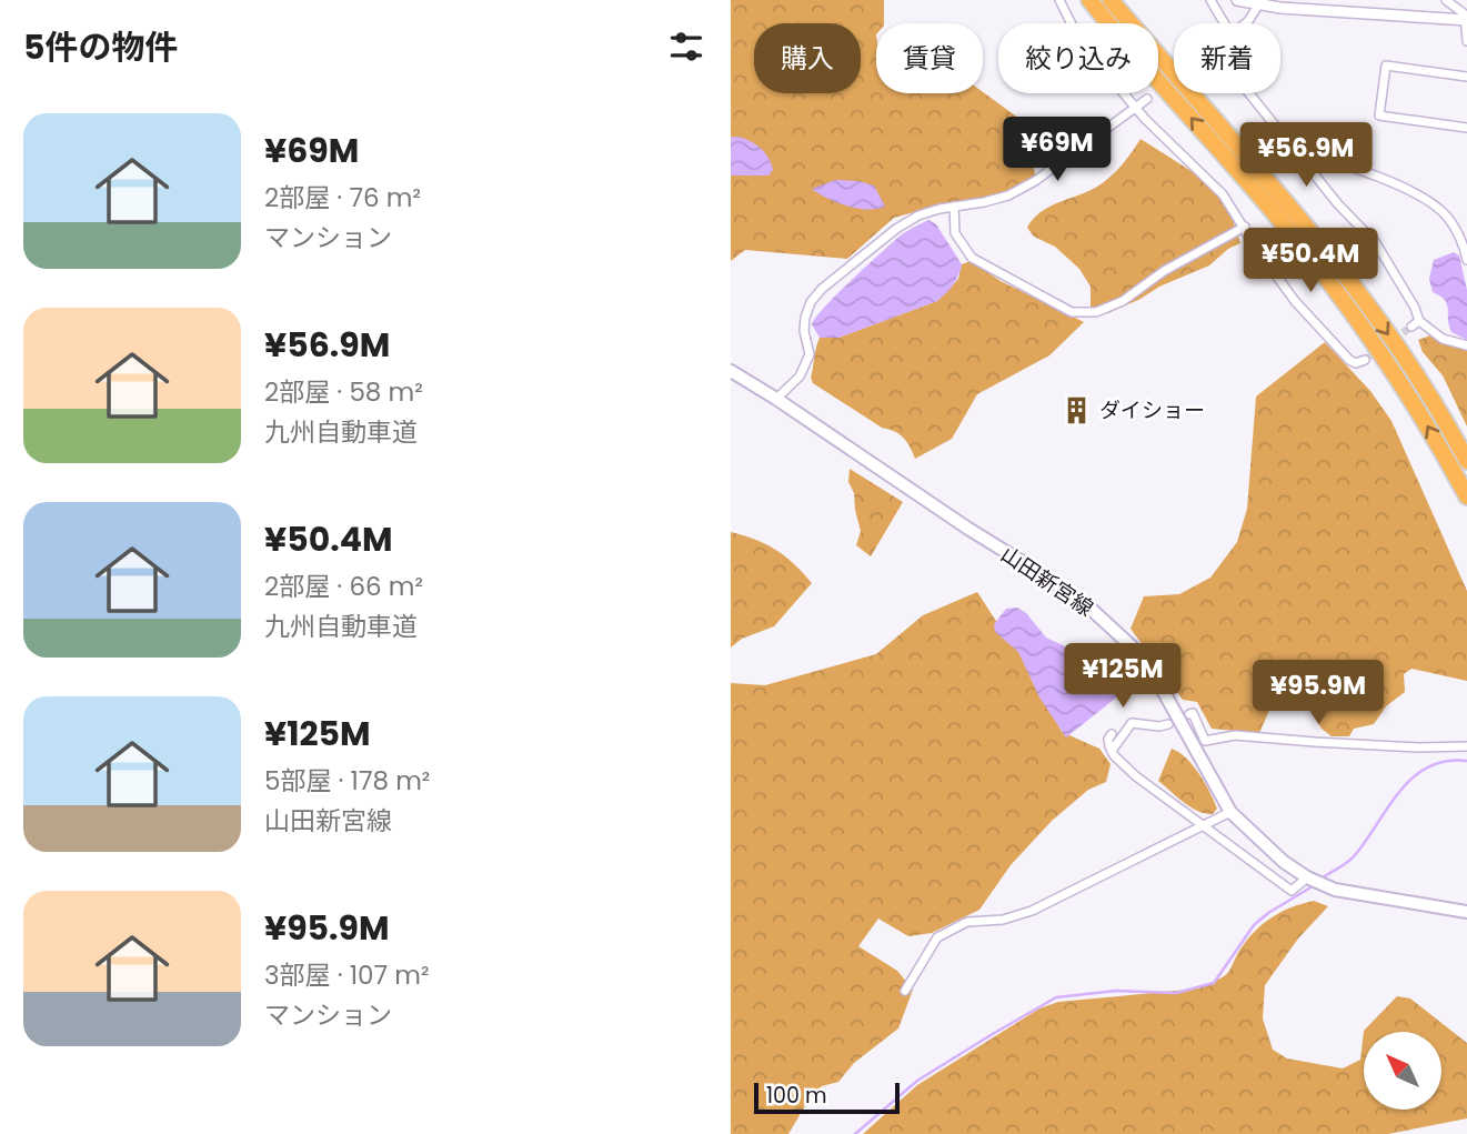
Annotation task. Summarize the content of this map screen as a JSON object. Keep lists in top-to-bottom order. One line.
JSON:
{"streets":{"main road":["山田新宮線"]},"places":{"building":["ダイショー"]},"scale_bar":"100 m","north":"top left","page":{"heading":"5件の物件","chip":["購入","賃貸","絞り込み","新着"],"list":[{"name":"¥69M","note":"2部屋 · 76 m² · マンション"},{"name":"¥56.9M","note":"2部屋 · 58 m² · 九州自動車道"},{"name":"¥50.4M","note":"2部屋 · 66 m² · 九州自動車道"},{"name":"¥125M","note":"5部屋 · 178 m² · 山田新宮線"},{"name":"¥95.9M","note":"3部屋 · 107 m² · マンション"}],"price":["¥69M","¥56.9M","¥50.4M","¥125M","¥95.9M"],"scale":"100 m"}}
